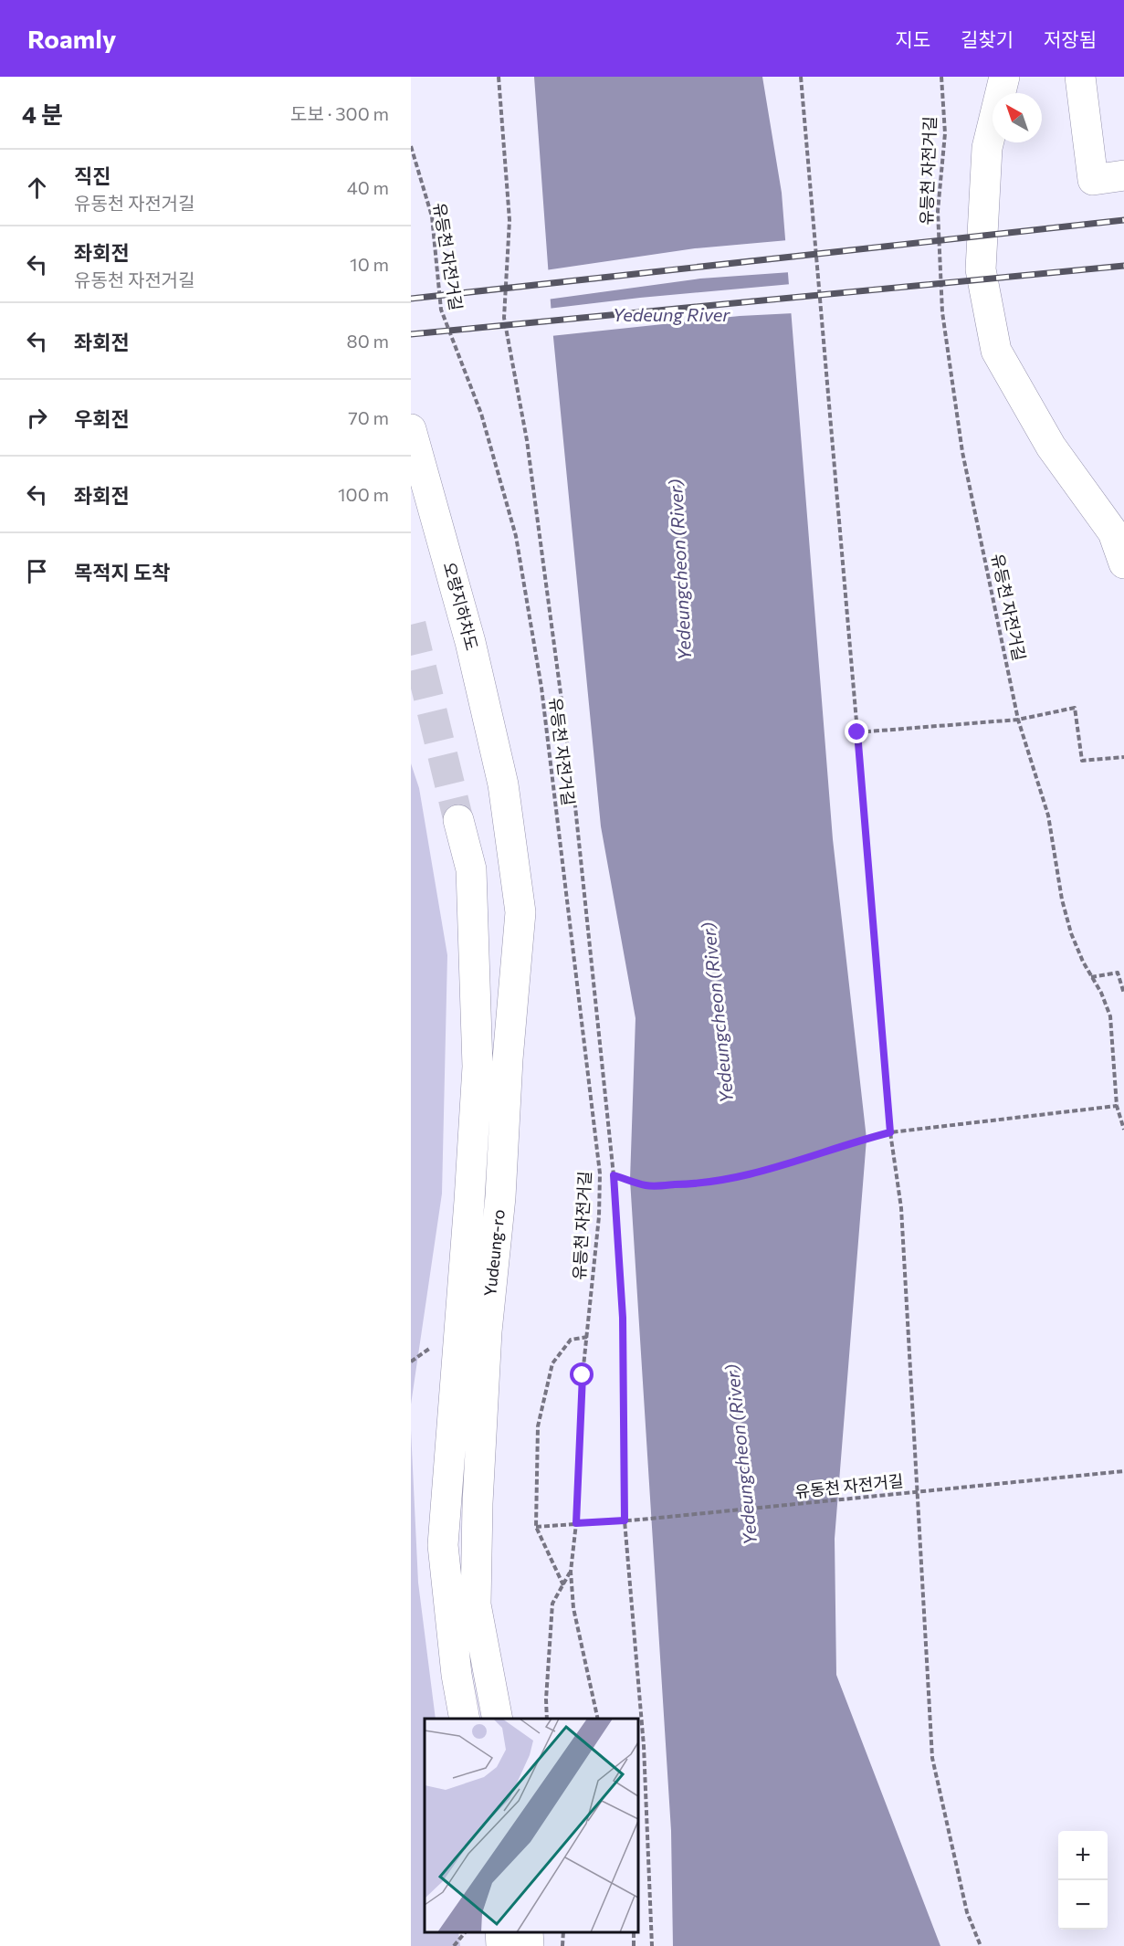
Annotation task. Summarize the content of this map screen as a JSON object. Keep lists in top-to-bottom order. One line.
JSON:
{"streets":{"main road":["오량지하차도","Yudeung-ro"],"path":["유등천 자전거길","유동천 자전거길"]},"crossings":[["유등천 자전거길","유동천 자전거길"],["오량지하차도","Yudeung-ro"]],"water":["Yedeung River","Yedeungcheon (River)"],"north":"top left","page":{"header":"Roamly","nav":["지도","길찾기","저장됨"],"heading":["4 분","도보 · 300 m"],"list":[["직진","유동천 자전거길","40 m"],["좌회전","유동천 자전거길","10 m"],["좌회전","80 m"],["우회전","70 m"],["좌회전","100 m"],"목적지 도착"],"map_buttons":["+","−"]}}
